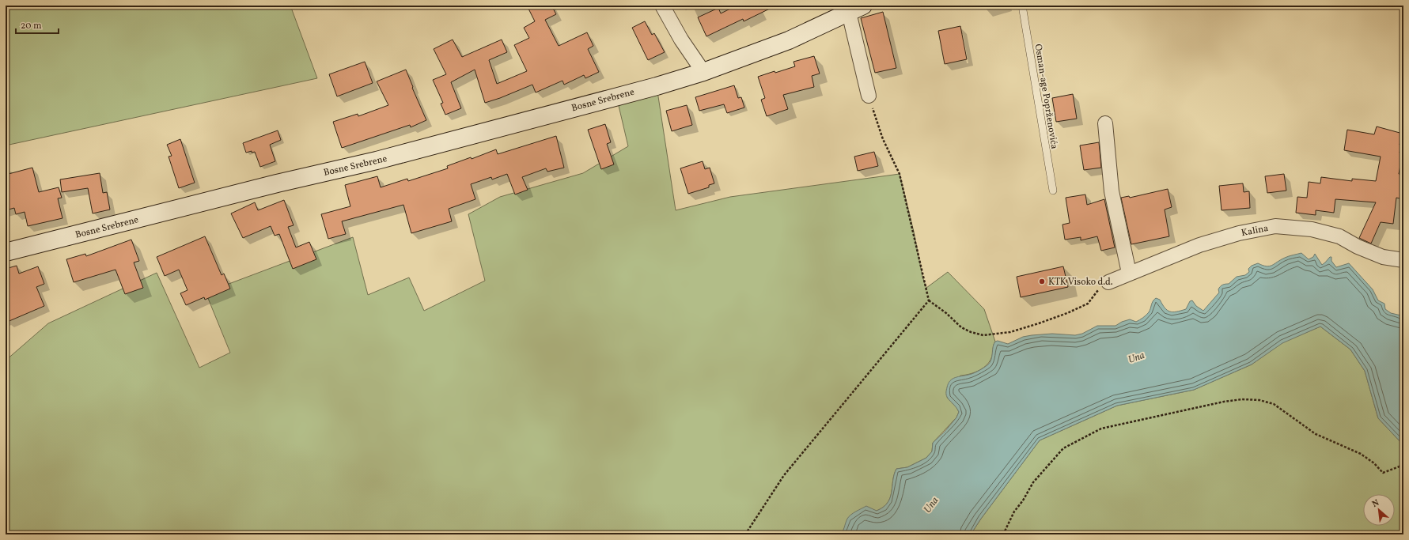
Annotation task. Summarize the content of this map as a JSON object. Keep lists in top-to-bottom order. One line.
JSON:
{"streets":{"street":["Bosne Srebrene","Kalina"],"lane":["Osman-age Poprženovića"]},"water":["Una"],"places":["KTK Visoko d.d."],"scale_bar":"20 m","north":"top left"}
